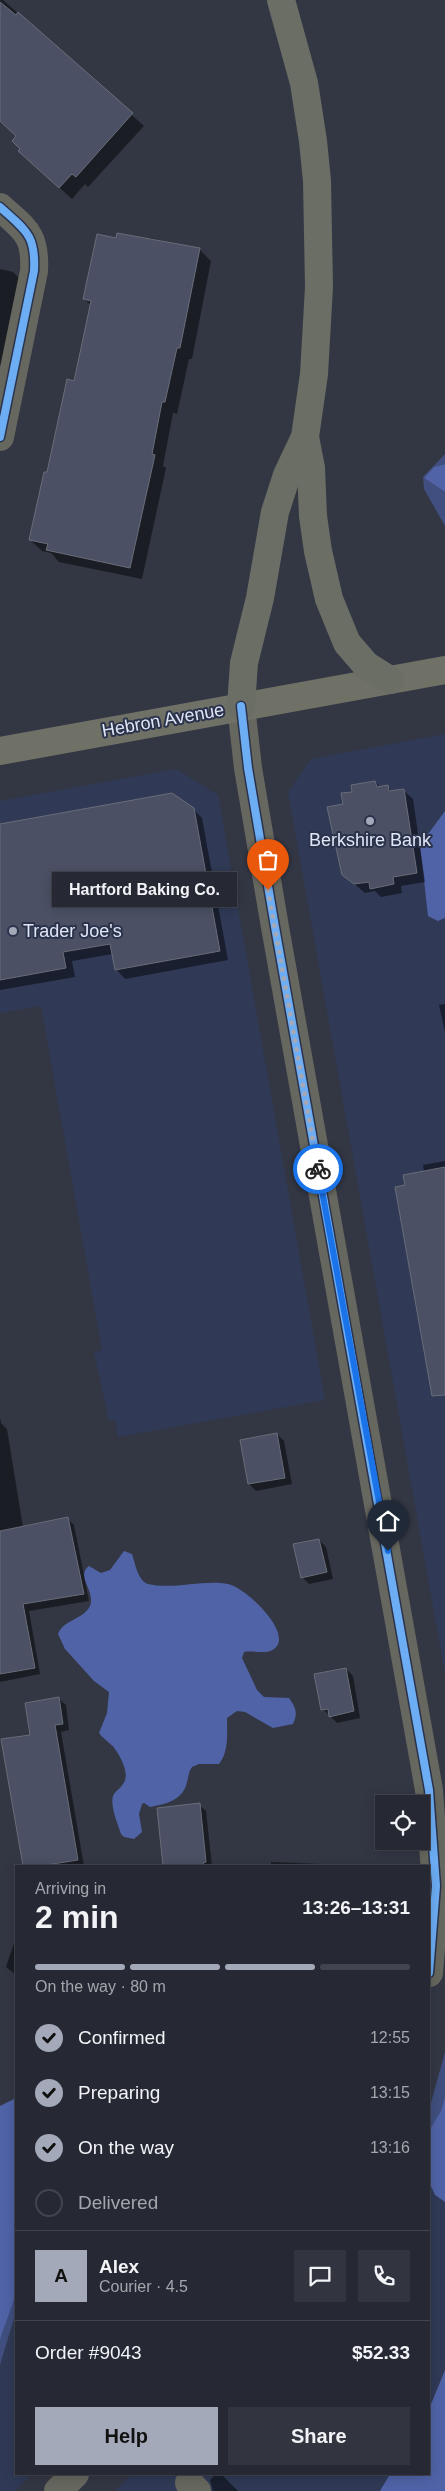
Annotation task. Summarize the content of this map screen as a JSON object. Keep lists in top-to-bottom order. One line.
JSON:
{"streets":{"main road":["Hebron Avenue"]},"places":["Berkshire Bank","Hartford Baking Co.","Trader Joe's"],"page":{"bubble":"Hartford Baking Co.","heading":["2 min","Arriving in","13:26–13:31"],"panel":["Alex","Courier · 4.5","Order #9043","$52.33"],"bar":"On the way · 80 m","list":[["Confirmed","12:55"],["Preparing","13:15"],["On the way","13:16"],"Delivered"],"round":"A","buttons":["Help","Share"]}}
